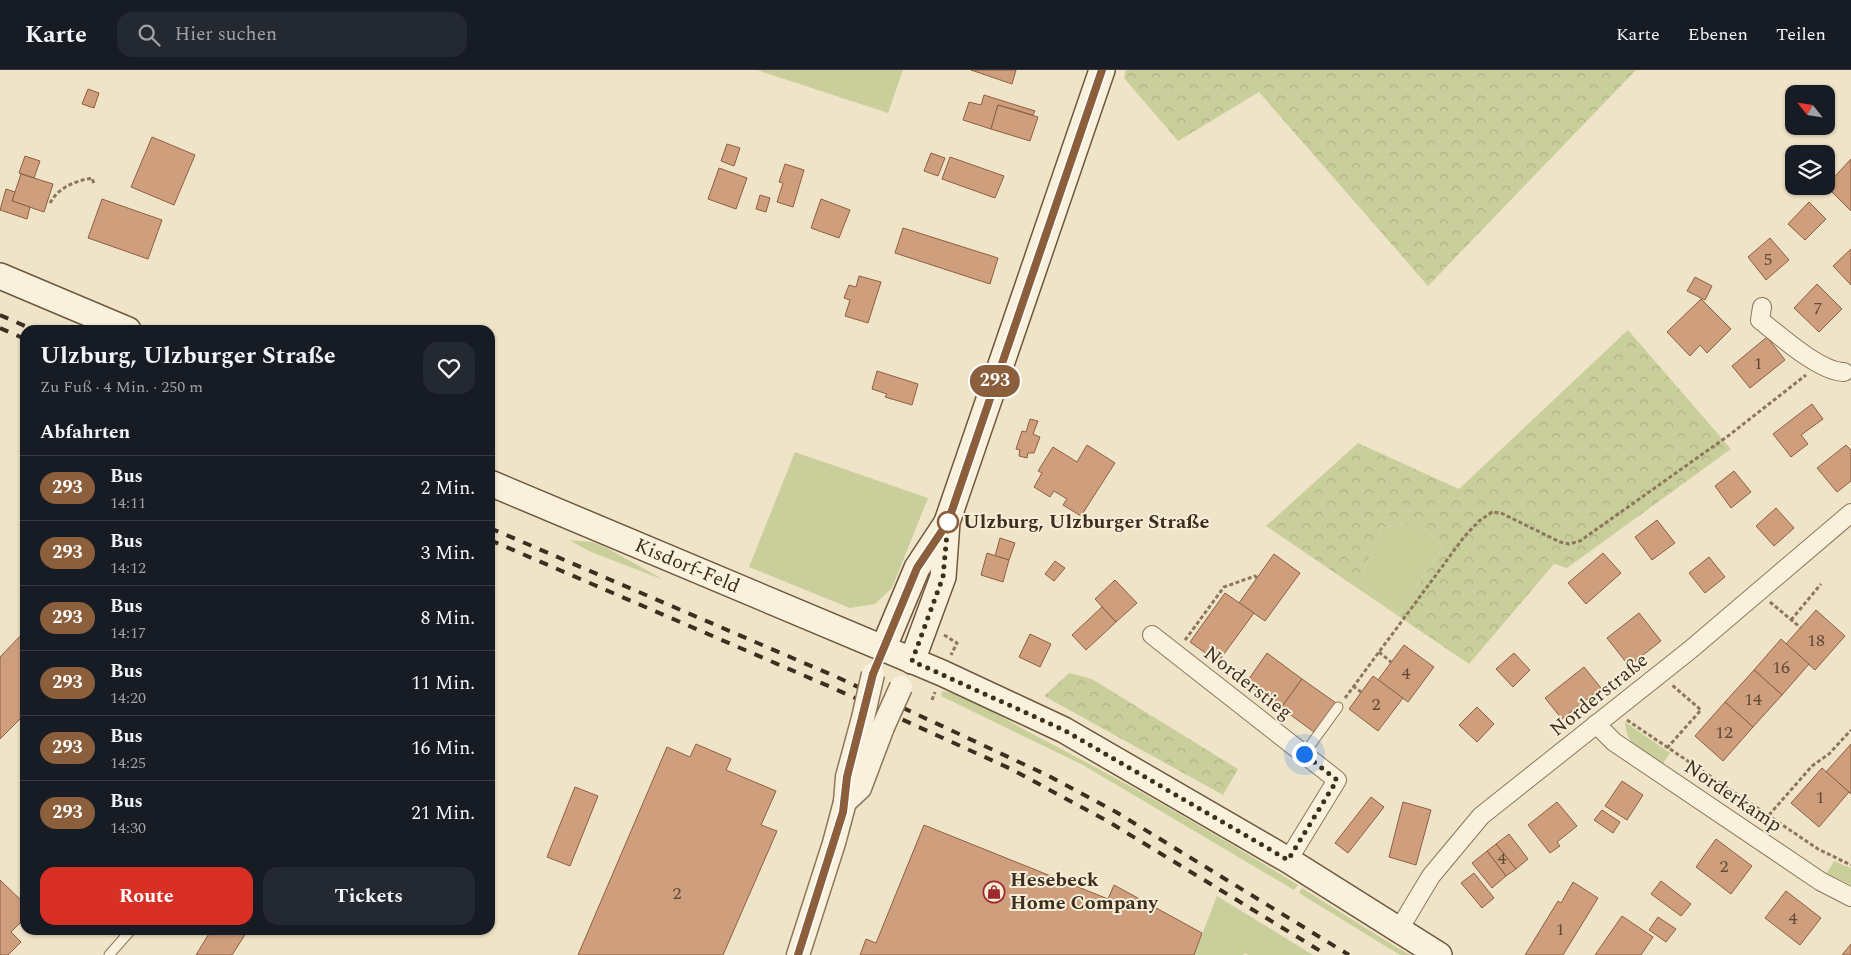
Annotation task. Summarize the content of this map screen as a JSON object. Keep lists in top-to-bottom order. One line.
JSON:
{"streets":{"main road":["Kisdorf-Feld"],"street":["Norderstieg","Norderstraße","Norderkamp"]},"crossings":[["Kisdorf-Feld","Norderstieg"],["Kisdorf-Feld","Norderstraße"],["Norderstraße","Norderkamp"]],"places":{"other":["Ulzburg, Ulzburger Straße"],"shop":["Hesebeck Home Company"]},"lines":["bus line 293"],"house_numbers":["5","7","1","18","16","4","14","2","12","1","4","2","2","4","1"],"north":"top left","page":{"header":"Karte","search":"Hier suchen","nav":["Karte","Ebenen","Teilen"],"on_map":"293","heading":[["Ulzburg, Ulzburger Straße","Zu Fuß · 4 Min. · 250 m"],"Abfahrten"],"list":[{"mark":"293","name":"Bus","note":"14:11","value":"2 Min."},{"mark":"293","name":"Bus","note":"14:12","value":"3 Min."},{"mark":"293","name":"Bus","note":"14:17","value":"8 Min."},{"mark":"293","name":"Bus","note":"14:20","value":"11 Min."},{"mark":"293","name":"Bus","note":"14:25","value":"16 Min."},{"mark":"293","name":"Bus","note":"14:30","value":"21 Min."}],"buttons":["Route","Tickets"]}}
